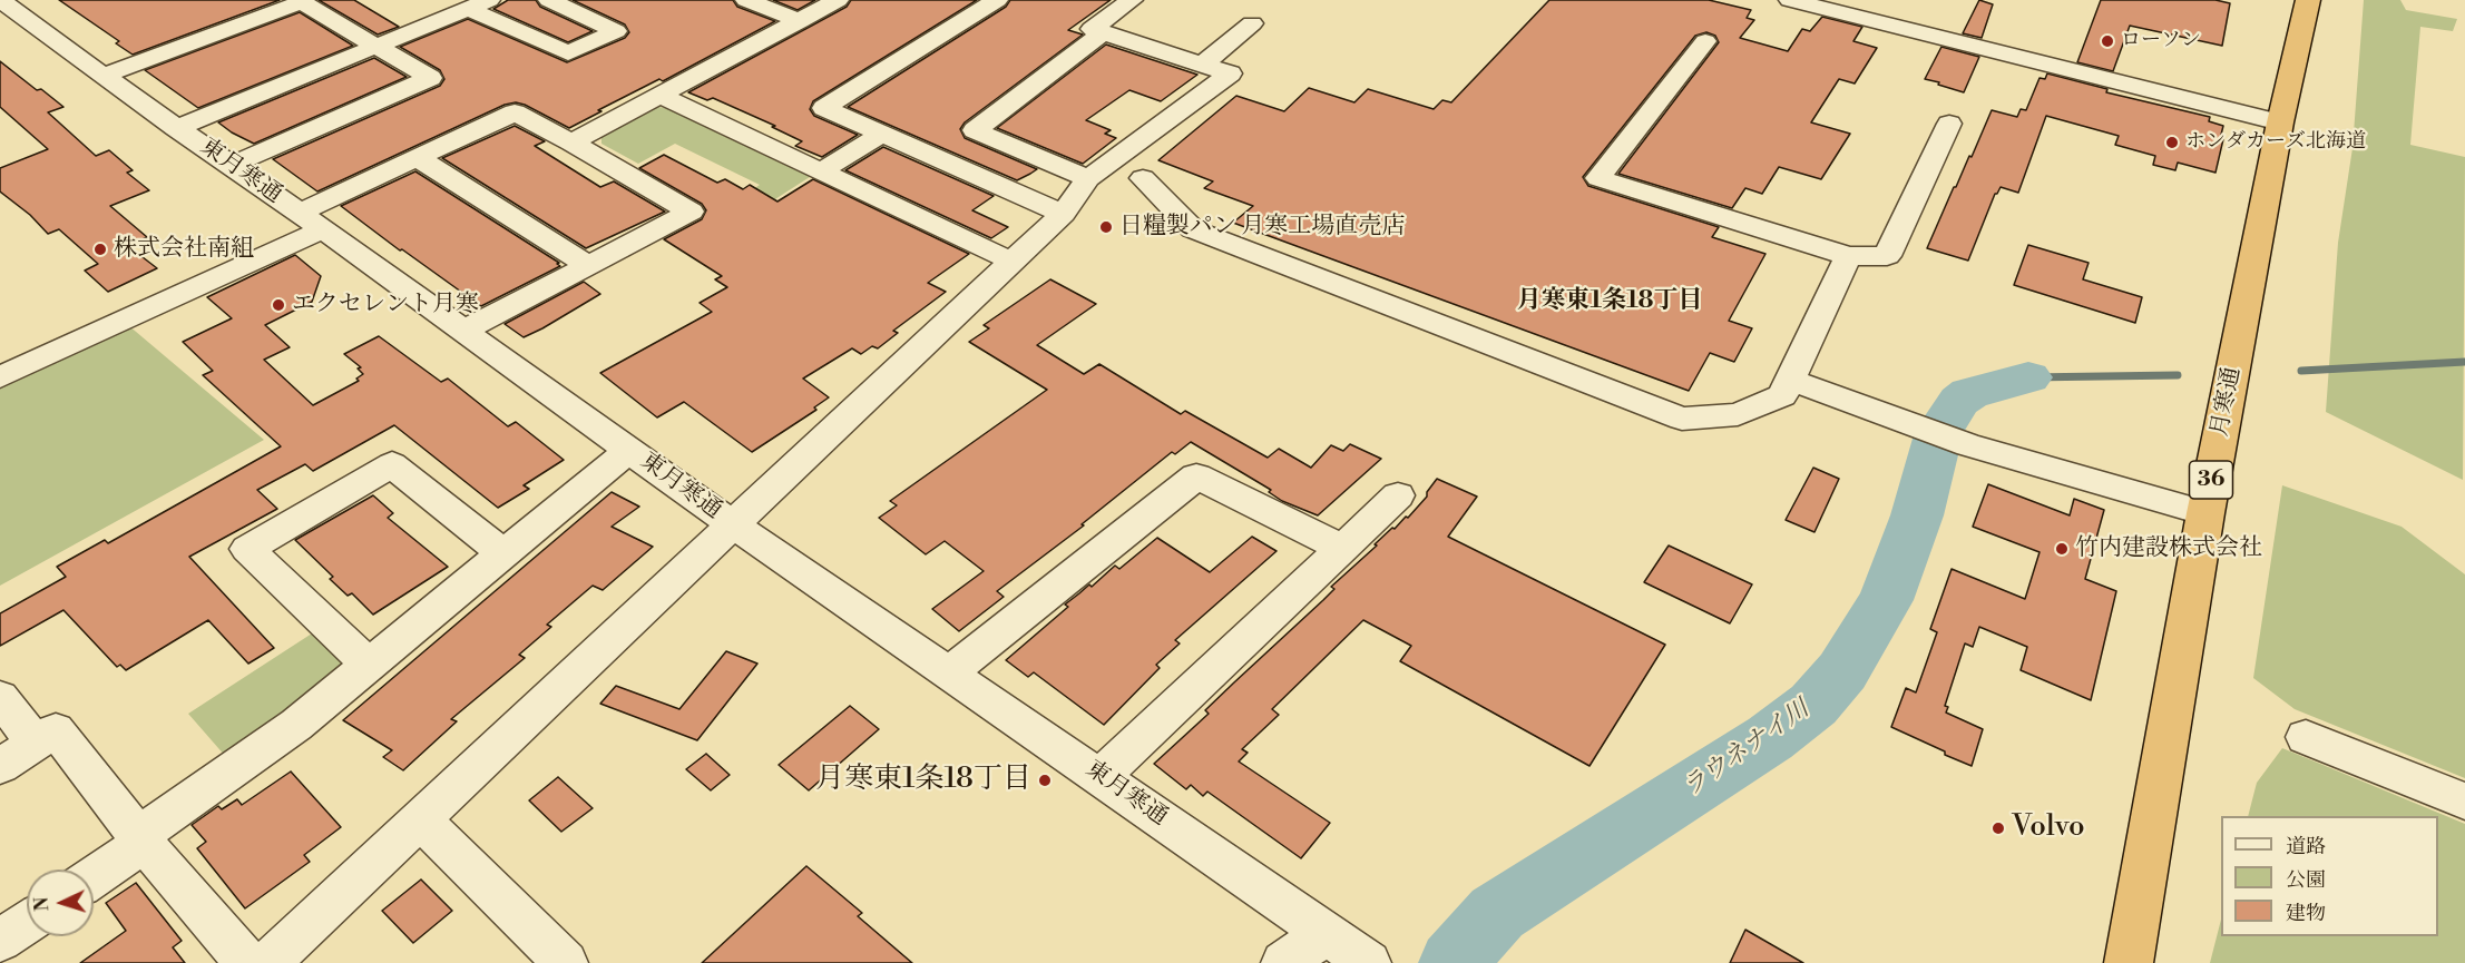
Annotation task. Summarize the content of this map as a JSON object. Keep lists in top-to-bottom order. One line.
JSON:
{"streets":{"highway":["月寒通","36"],"street":["東月寒通"]},"districts":["月寒東1条18丁目"],"water":["ラウネナイ川"],"places":["ローソン","ホンダカーズ北海道","日糧製パン 月寒工場直売店","株式会社南組","エクセレント月寒","竹内建設株式会社","月寒東1条18丁目","Volvo"],"legend":["道路","公園","建物"],"north":"left"}
